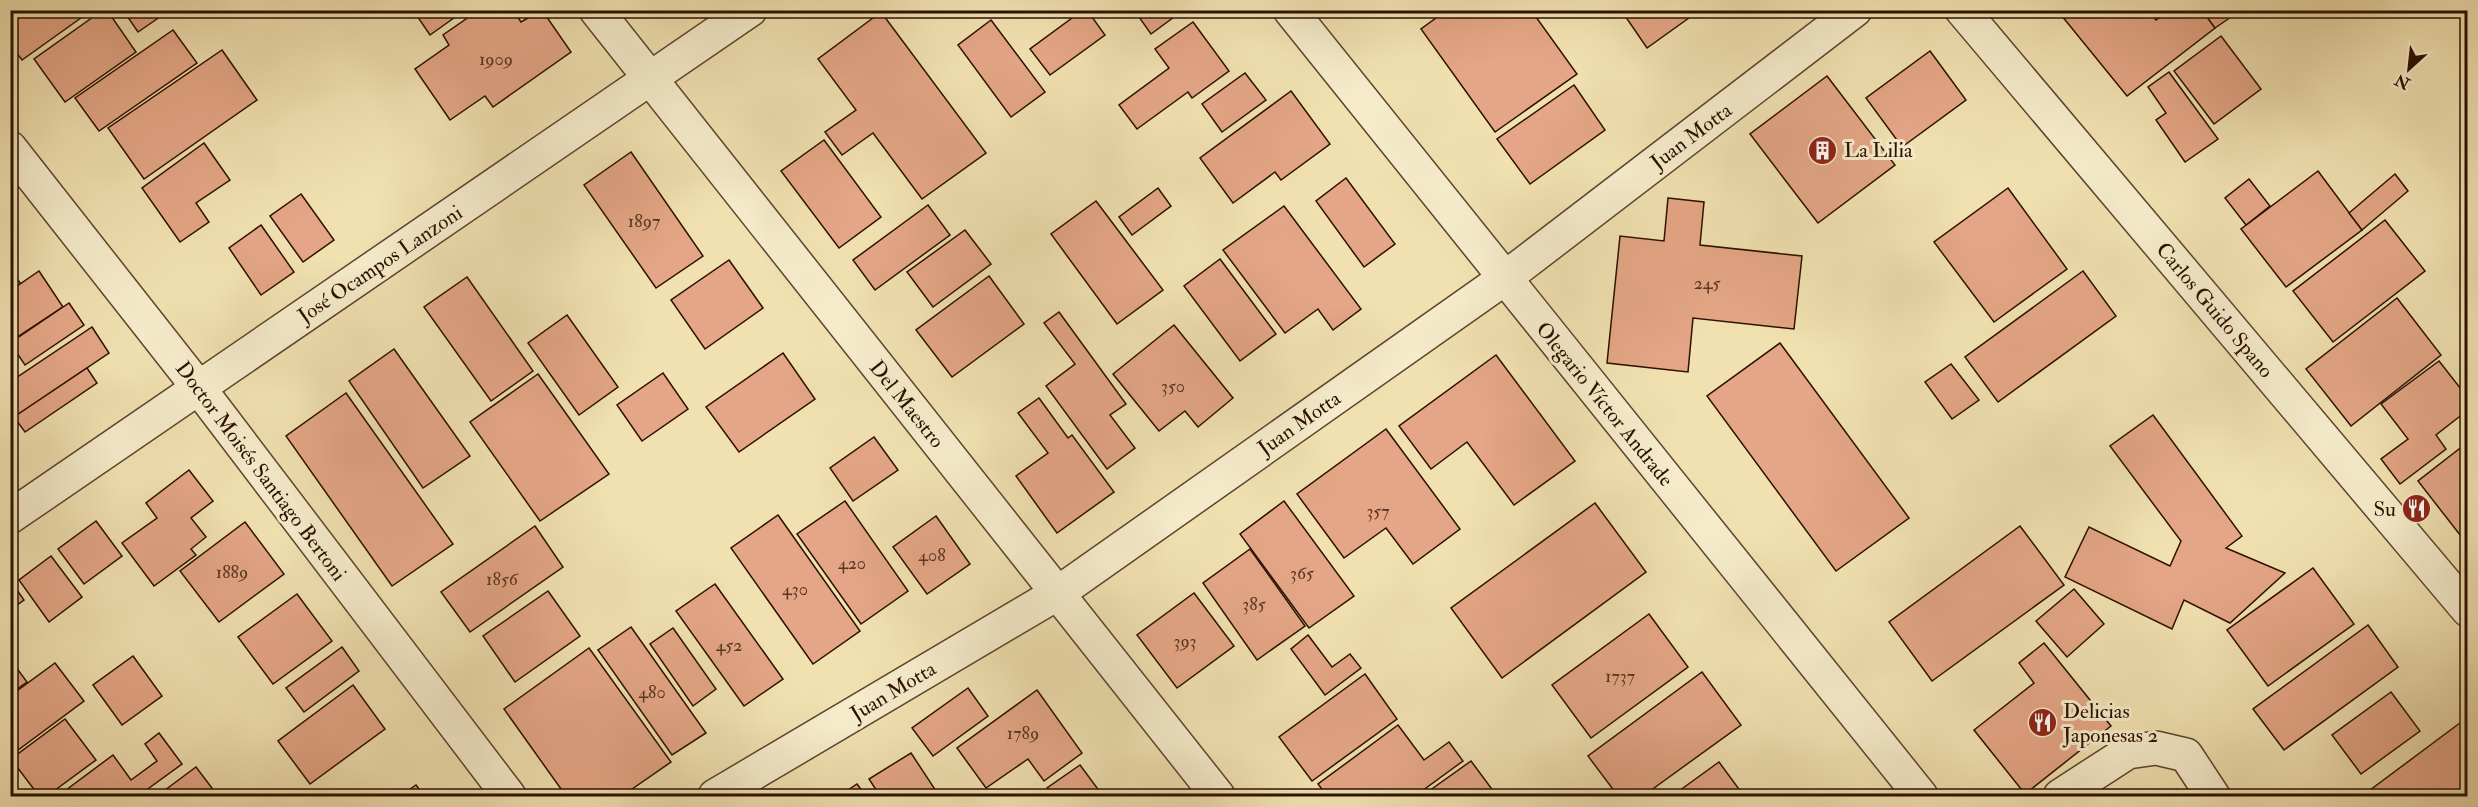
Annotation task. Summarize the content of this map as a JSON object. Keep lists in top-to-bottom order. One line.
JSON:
{"streets":{"street":["Juan Motta","José Ocampos Lanzoni","Carlos Guido Spano","Del Maestro","Olegario Víctor Andrade","Doctor Moisés Santiago Bertoni"]},"crossings":[["Juan Motta","Del Maestro"],["Juan Motta","Olegario Víctor Andrade"],["José Ocampos Lanzoni","Del Maestro"],["José Ocampos Lanzoni","Doctor Moisés Santiago Bertoni"]],"places":{"building":["La Lilia"],"restaurant":["Su","Delicias Japonesas 2"]},"house_numbers":["1909","1897","245","350","357","408","420","1889","365","1856","430","385","393","452","1737","480","1789"],"north":"bottom left"}
